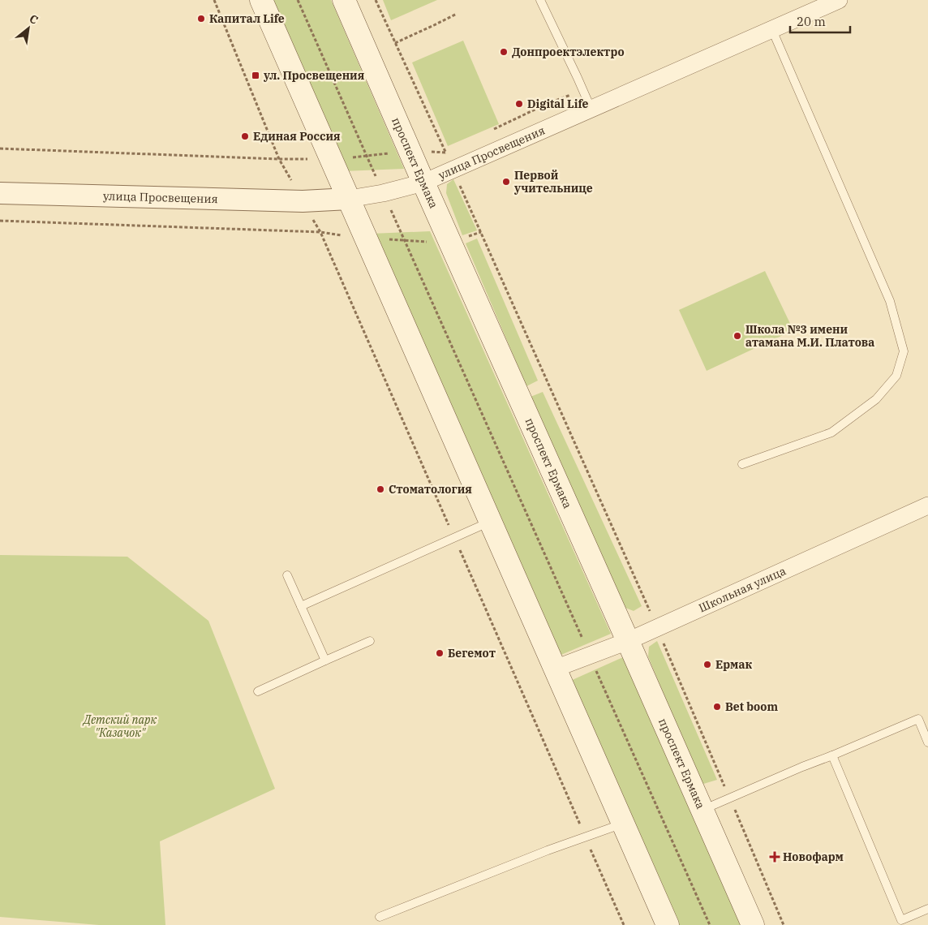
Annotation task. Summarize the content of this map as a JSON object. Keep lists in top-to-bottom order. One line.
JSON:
{"streets":{"main road":["проспект Ермака"],"street":["улица Просвещения","Школьная улица"]},"crossings":[["улица Просвещения","проспект Ермака"],["проспект Ермака","Школьная улица"]],"parks":["Детский парк \"Казачок\""],"places":{"other":["Капитал Life","Донпроектэлектро","Digital Life","Единая Россия","Первой учительнице","Школа №3 имени атамана М.И. Платова","Стоматология","Бегемот","Ермак","Bet boom"],"transit":["ул. Просвещения"],"health":["Новофарм"]},"scale_bar":"20 m","north":"top right"}
